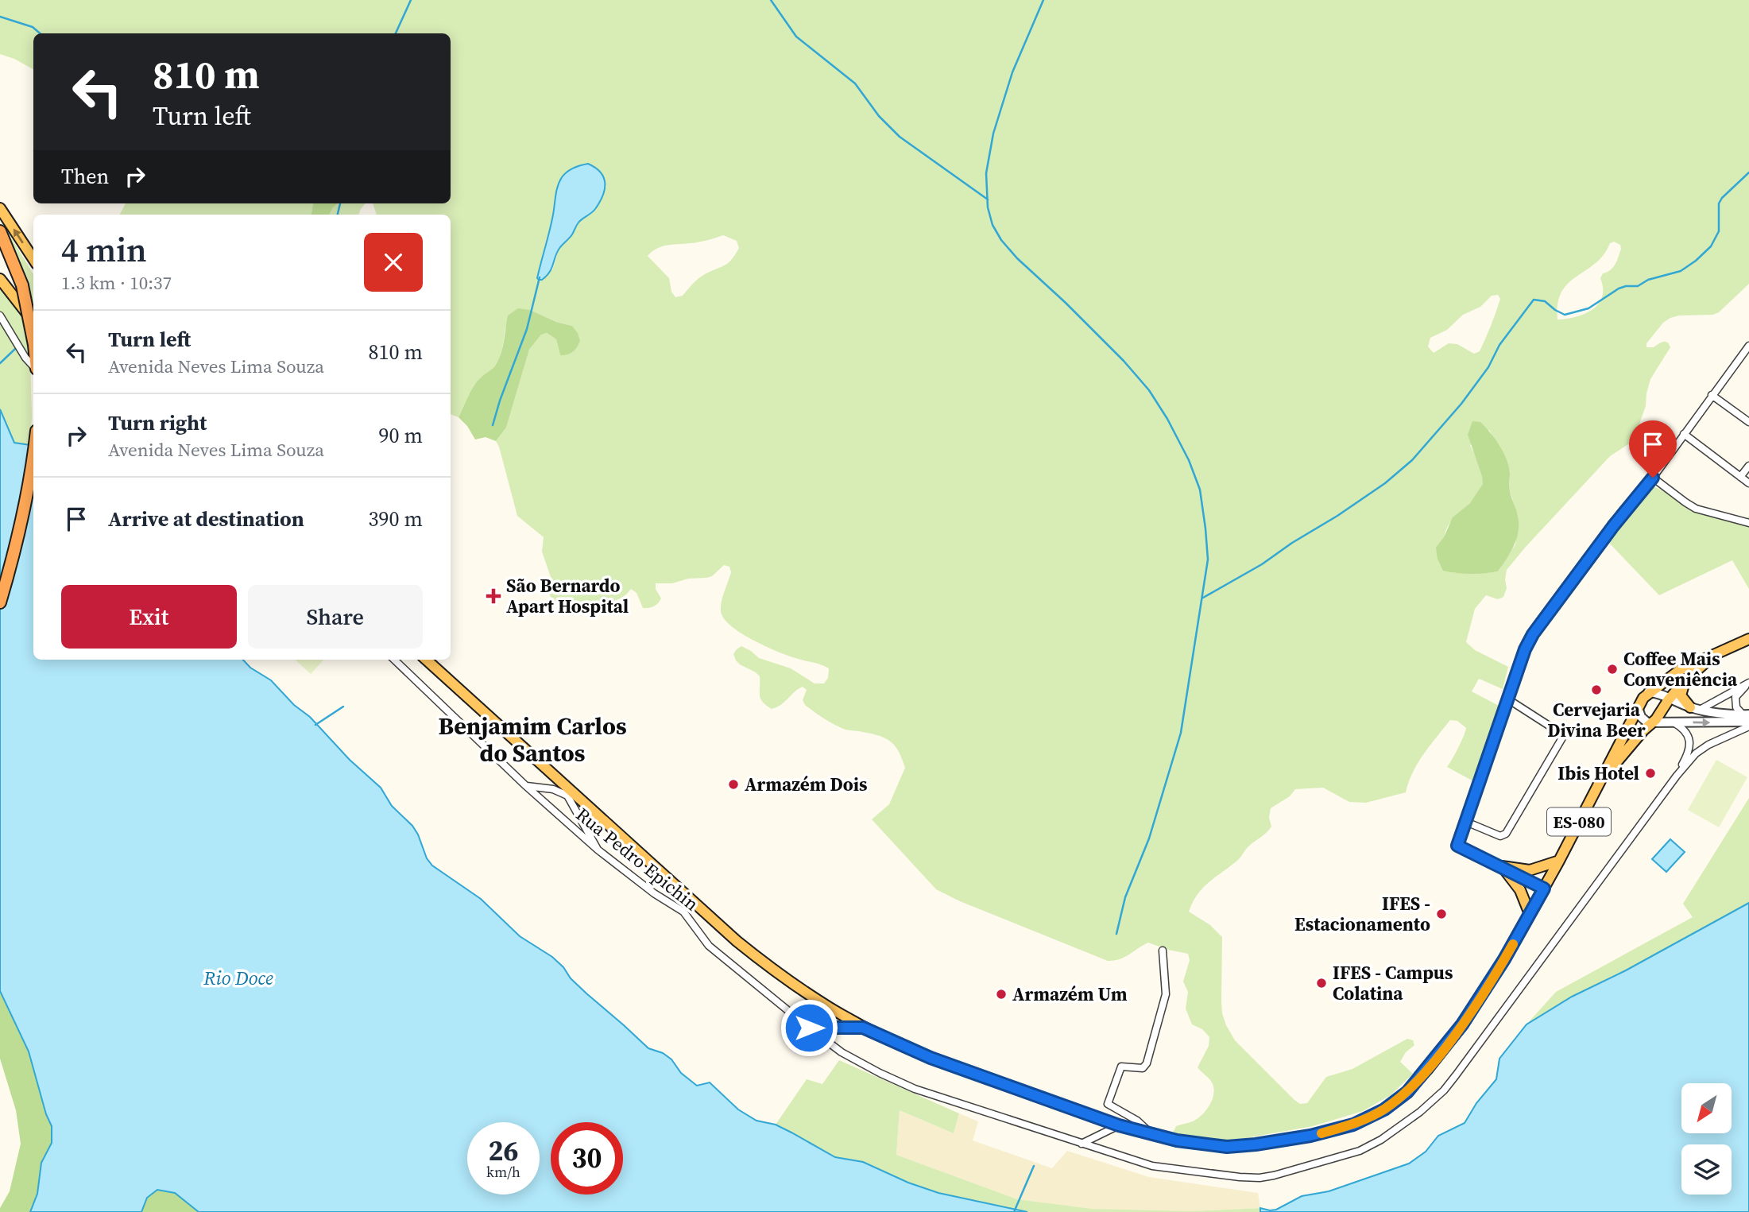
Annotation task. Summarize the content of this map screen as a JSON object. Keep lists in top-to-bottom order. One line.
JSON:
{"streets":{"main road":["ES-080"],"street":["Rua Pedro Epichin"]},"districts":["Benjamim Carlos do Santos"],"water":["Rio Doce"],"places":{"health":["São Bernardo Apart Hospital"],"other":["Coffee Mais Conveniência","Cervejaria Divina Beer","Ibis Hotel","Armazém Dois","IFES - Estacionamento","IFES - Campus Colatina","Armazém Um"]},"north":"bottom left","page":{"turn":["810 m","Turn left"],"then":"Then","heading":["4 min","1.3 km · 10:37"],"list":[{"name":"Turn left","note":"Avenida Neves Lima Souza","value":"810 m"},{"name":"Turn right","note":"Avenida Neves Lima Souza","value":"90 m"},{"name":"Arrive at destination","value":"390 m"}],"buttons":["Exit","Share"],"speed":"26 km/h","limit":"30"}}
